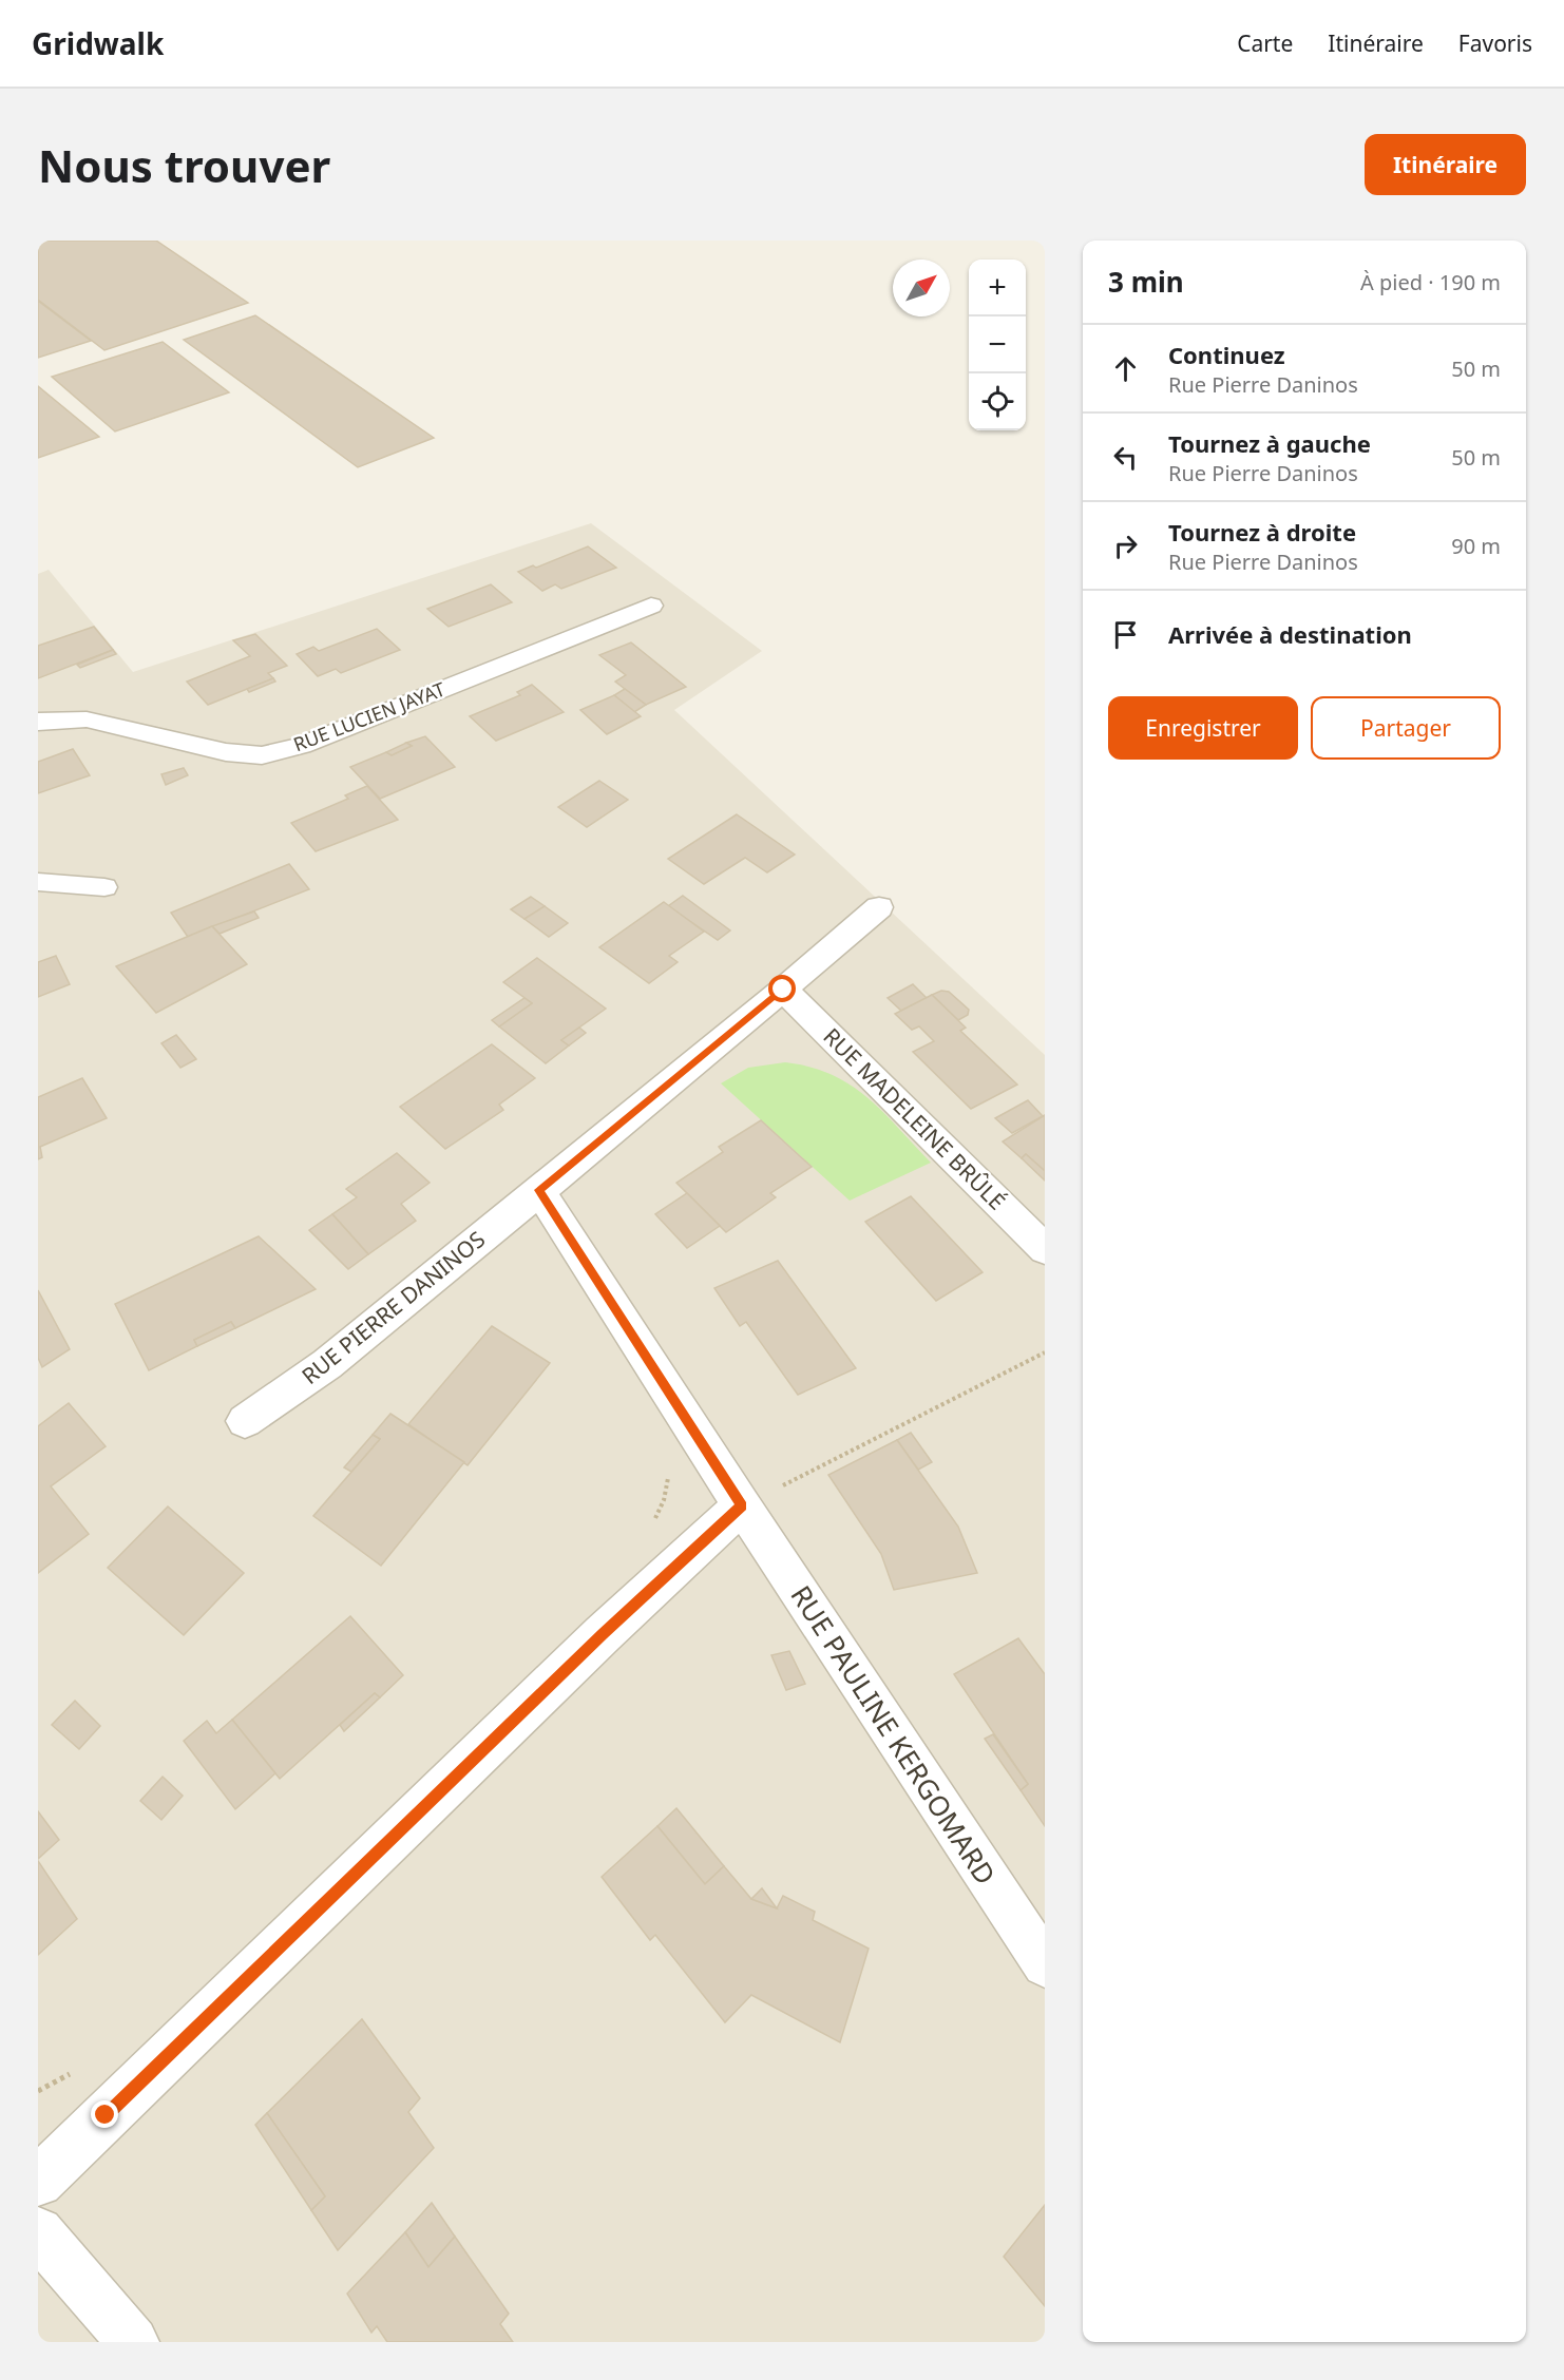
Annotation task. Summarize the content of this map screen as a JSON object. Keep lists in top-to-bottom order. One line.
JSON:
{"streets":{"street":["RUE LUCIEN JAYAT","RUE MADELEINE BRÛLÉ","RUE PIERRE DANINOS","RUE PAULINE KERGOMARD"]},"crossings":[["RUE MADELEINE BRÛLÉ","RUE PIERRE DANINOS"]],"north":"top right","page":{"header":"Gridwalk","nav":["Carte","Itinéraire","Favoris"],"buttons":["Itinéraire",["Enregistrer","Partager"]],"title":"Nous trouver","heading":["3 min","À pied · 190 m"],"map_buttons":["+","−"],"list":[["Continuez","Rue Pierre Daninos","50 m"],["Tournez à gauche","Rue Pierre Daninos","50 m"],["Tournez à droite","Rue Pierre Daninos","90 m"],"Arrivée à destination"]}}
